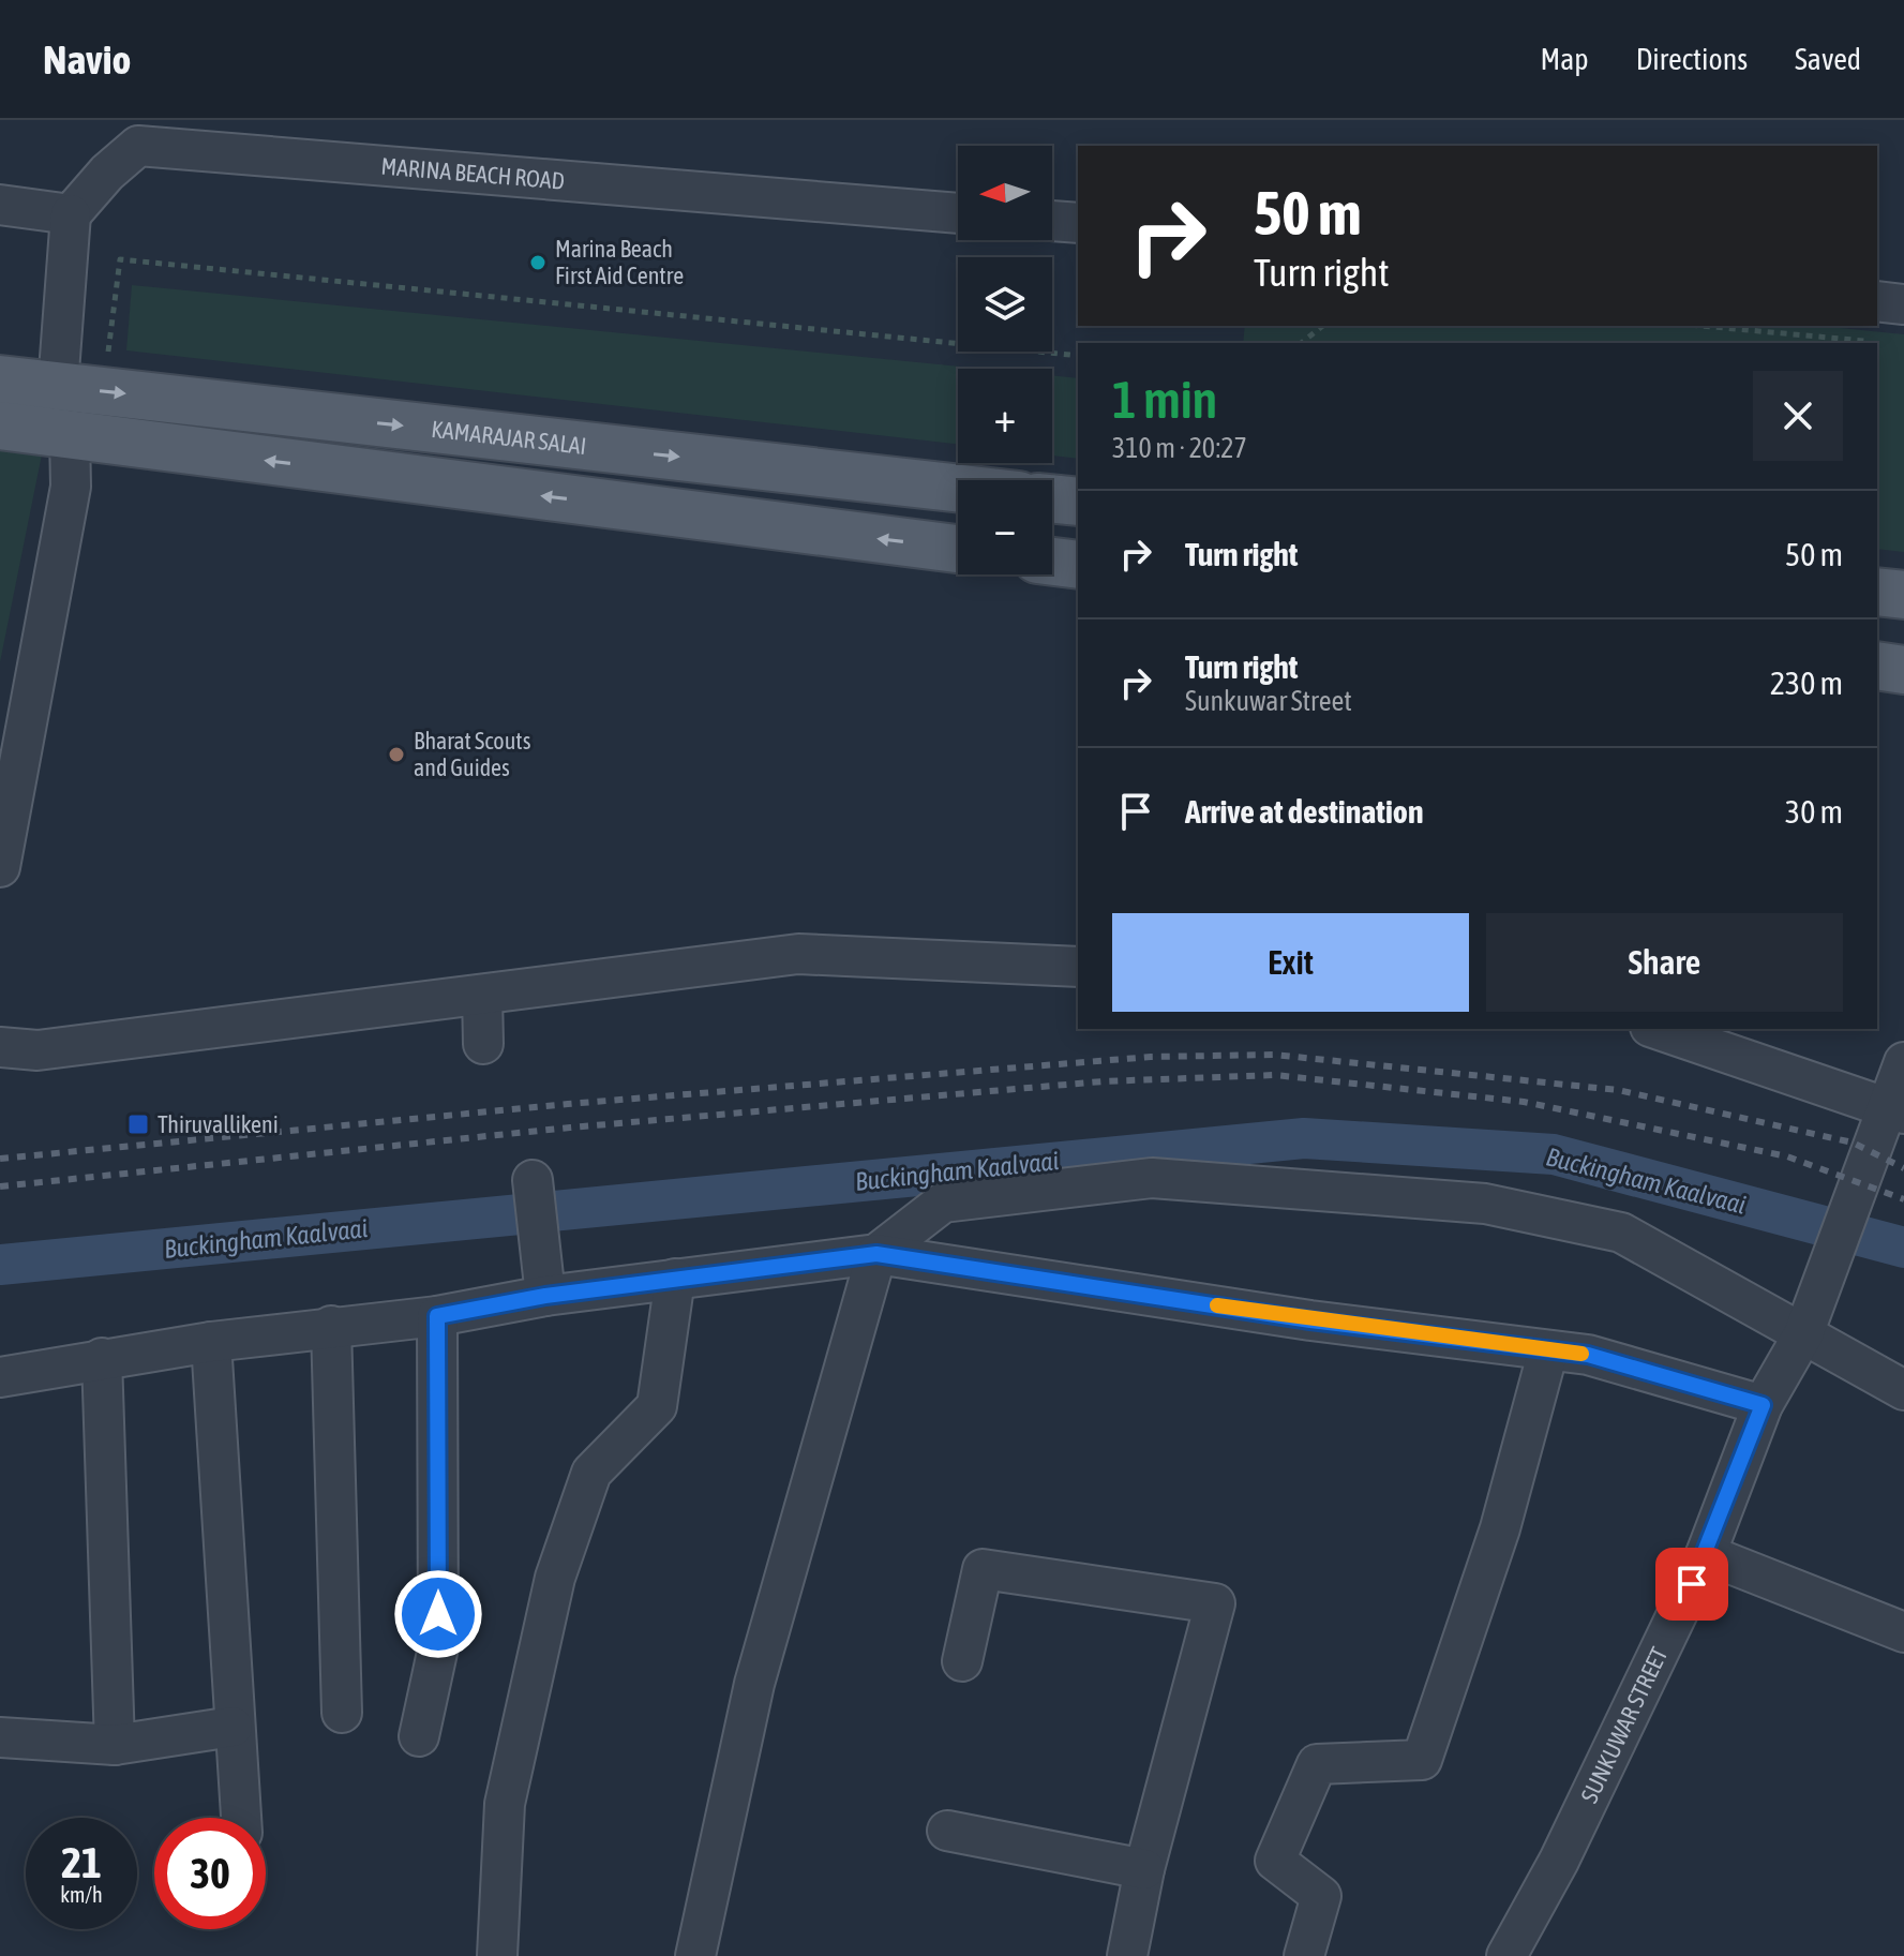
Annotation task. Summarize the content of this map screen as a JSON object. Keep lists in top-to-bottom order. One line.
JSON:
{"streets":{"main road":["KAMARAJAR SALAI"],"street":["MARINA BEACH ROAD","SUNKUWAR STREET"]},"water":["Buckingham Kaalvaai"],"places":{"other":["Marina Beach First Aid Centre","Bharat Scouts and Guides"],"transit":["Thiruvallikeni"]},"north":"left","page":{"header":"Navio","nav":["Map","Directions","Saved"],"map_buttons":["+","−"],"turn":["50 m","Turn right"],"heading":["1 min","310 m · 20:27"],"list":[{"name":"Turn right","value":"50 m"},{"name":"Turn right","note":"Sunkuwar Street","value":"230 m"},{"name":"Arrive at destination","value":"30 m"}],"buttons":["Exit","Share"],"speed":"21 km/h","limit":"30"}}
